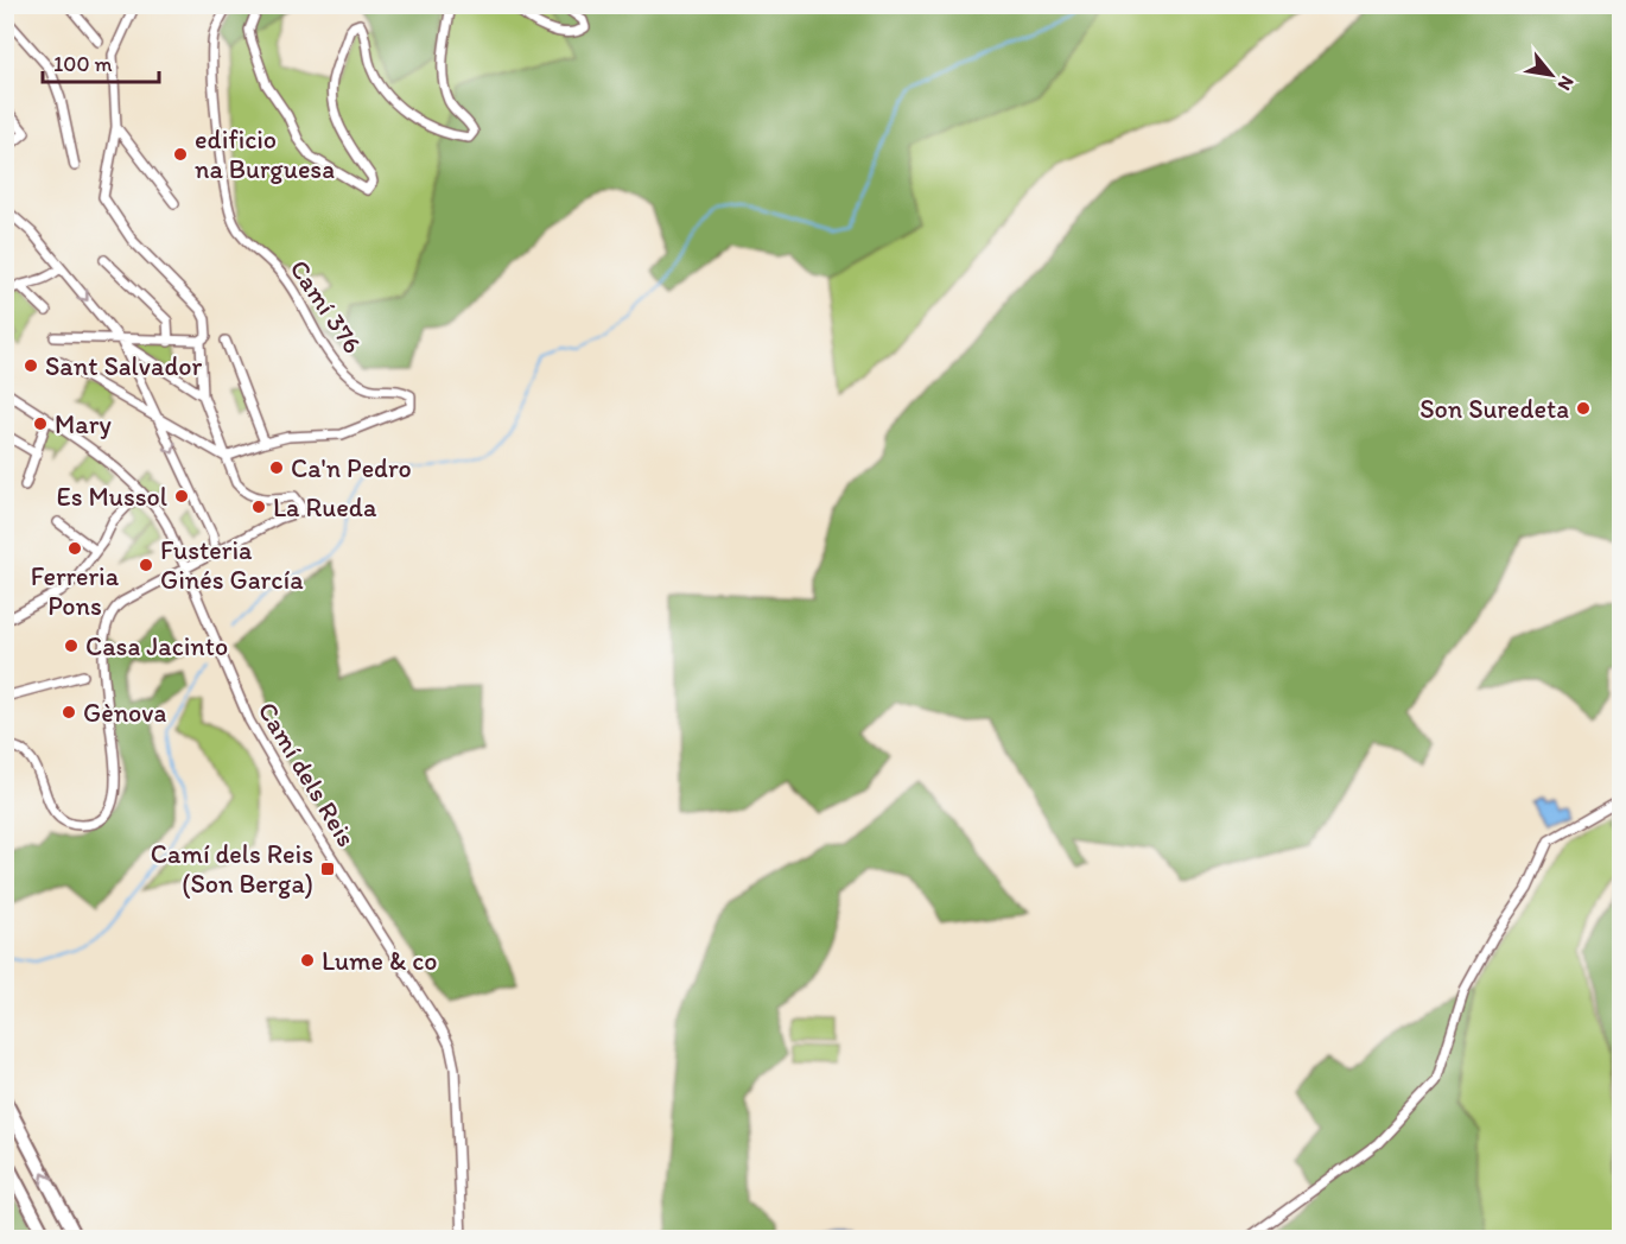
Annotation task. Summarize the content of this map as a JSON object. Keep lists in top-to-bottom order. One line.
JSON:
{"streets":{"street":["Camí 376","Camí dels Reis"]},"places":{"other":["edificio na Burguesa","Sant Salvador","Son Suredeta","Mary","Ca'n Pedro","Es Mussol","La Rueda","Ferreria Pons","Fusteria Ginés García","Casa Jacinto","Gènova","Lume & co"],"transit":["Camí dels Reis (Son Berga)"]},"scale_bar":"100 m","north":"bottom right"}
